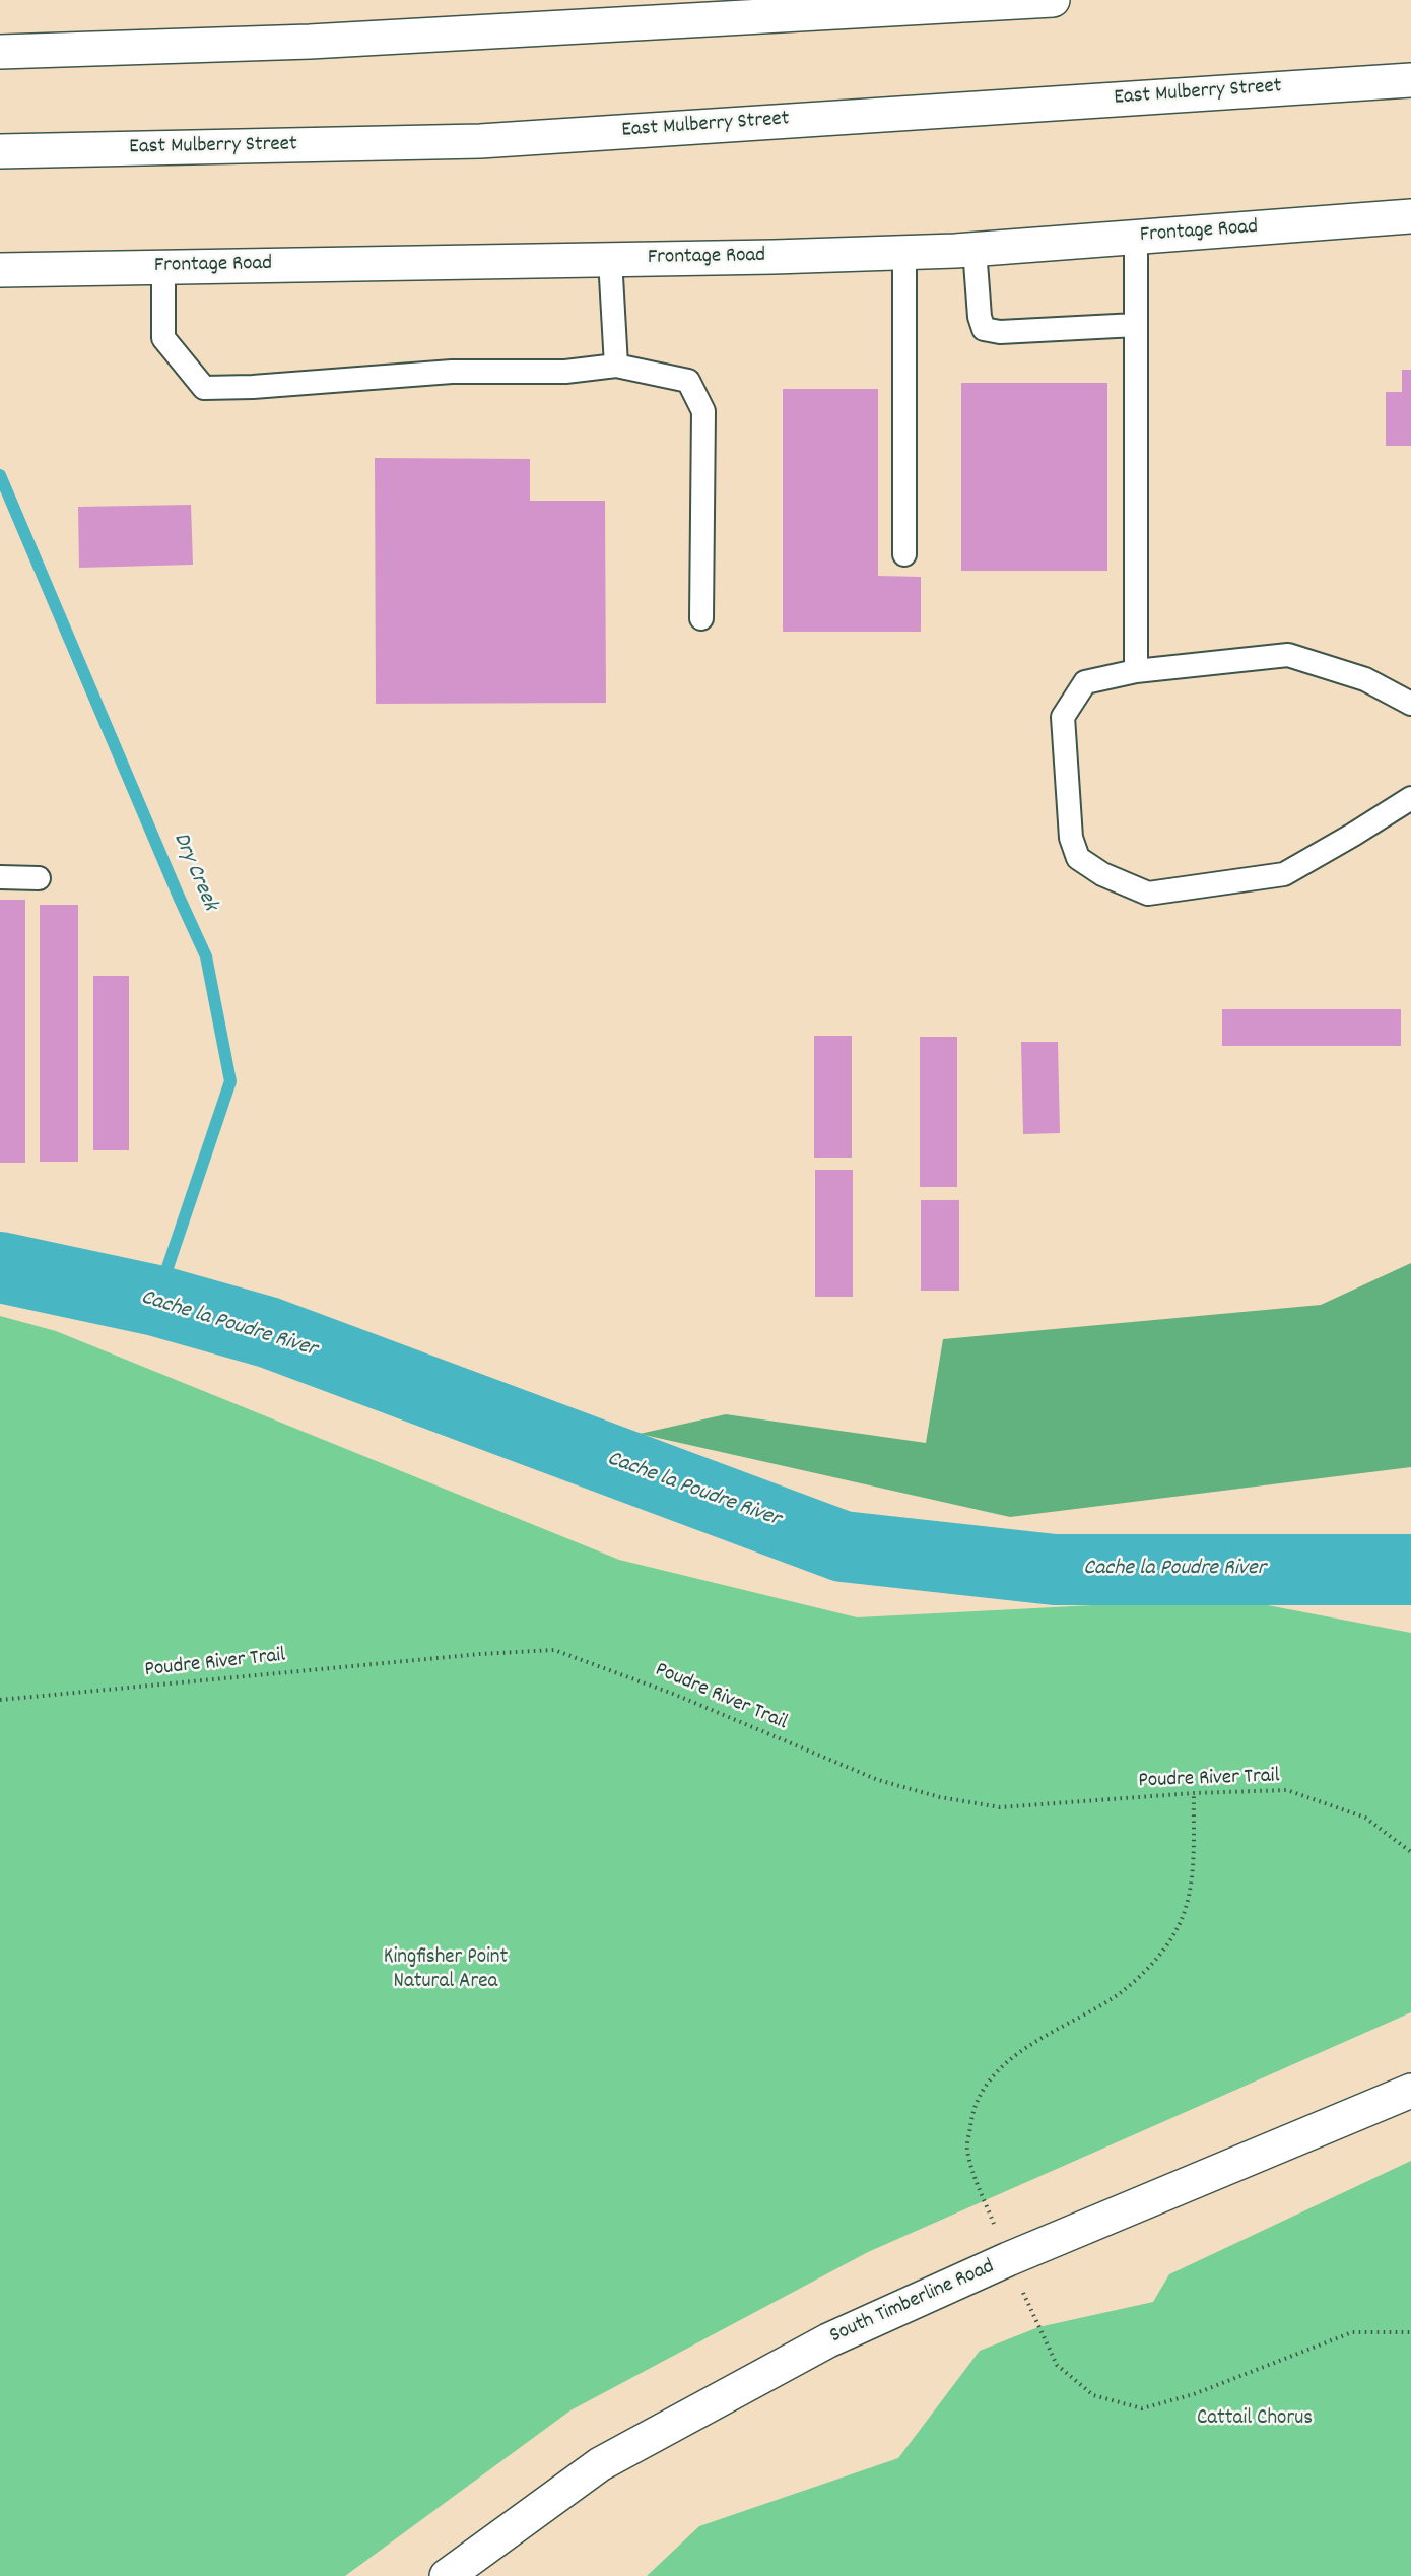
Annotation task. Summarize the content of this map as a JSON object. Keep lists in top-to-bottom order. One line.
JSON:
{"streets":{"main road":["East Mulberry Street","Frontage Road","South Timberline Road"],"path":["Poudre River Trail"]},"water":["Dry Creek","Cache la Poudre River"],"parks":["Kingfisher Point Natural Area","Cattail Chorus"]}
